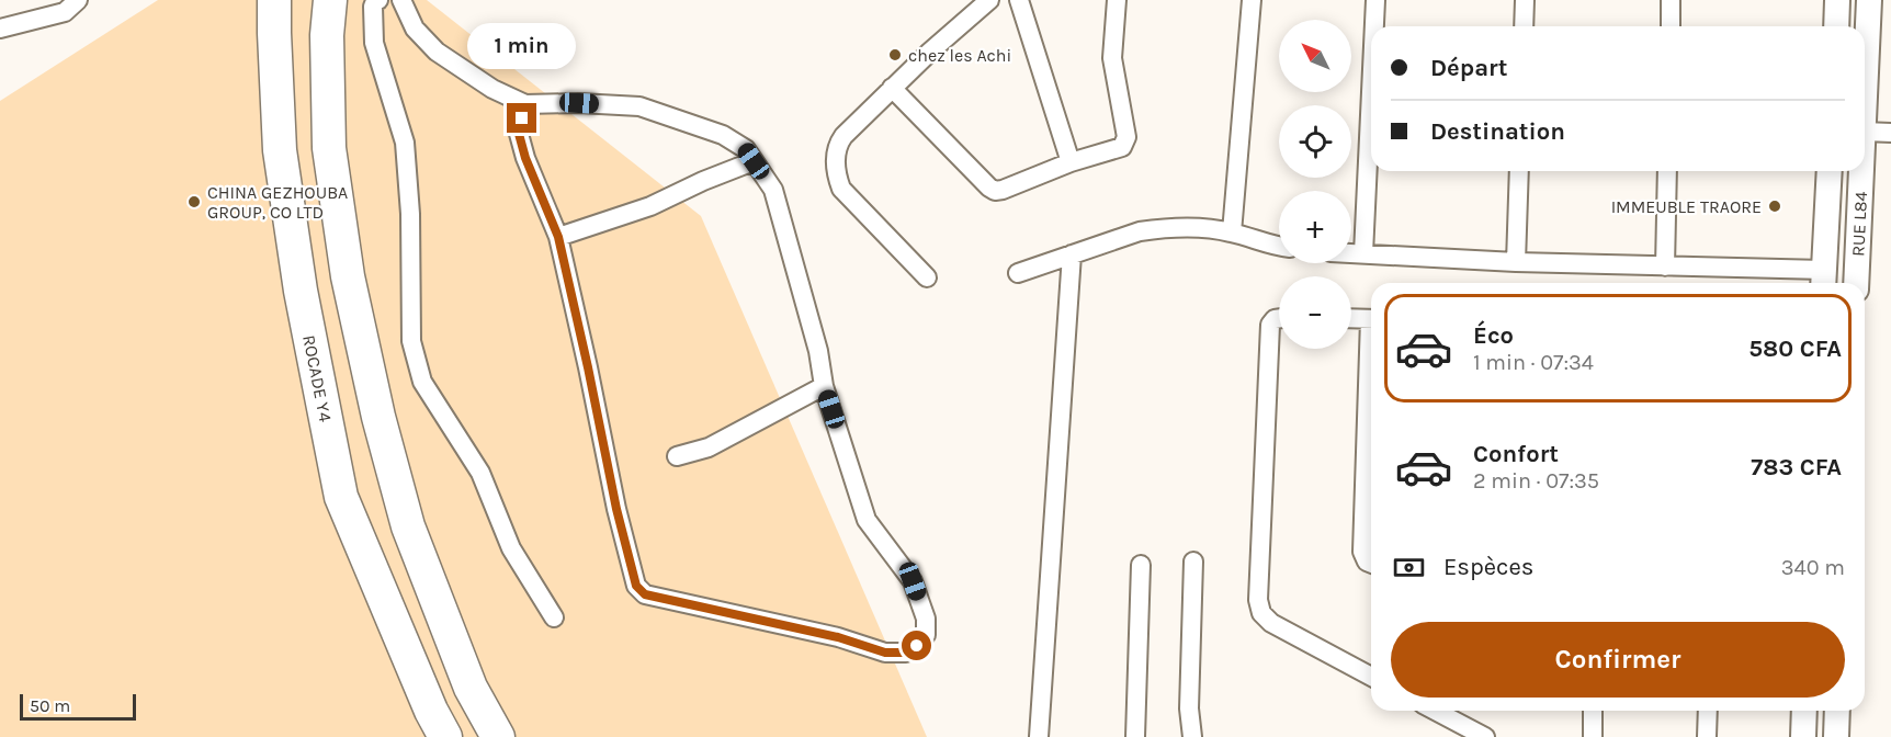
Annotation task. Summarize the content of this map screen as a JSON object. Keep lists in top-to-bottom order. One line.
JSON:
{"streets":{"highway":["ROCADE Y4"],"main road":["RUE L84"]},"places":["chez les Achi","CHINA GEZHOUBA GROUP, CO LTD","IMMEUBLE TRAORE"],"scale_bar":"50 m","north":"top left","page":{"map_buttons":["+","−"],"bubble":"1 min","banner":["Départ","Destination"],"list":[{"name":"Éco","note":"1 min · 07:34","value":"580 CFA"},{"name":"Confort","note":"2 min · 07:35","value":"783 CFA"}],"pay":["Espèces","340 m"],"buttons":"Confirmer","scale":"50 m"}}
